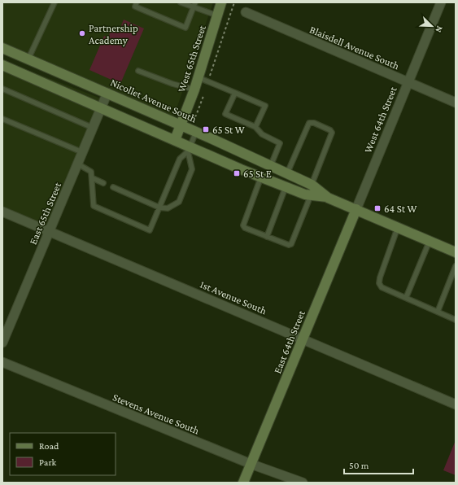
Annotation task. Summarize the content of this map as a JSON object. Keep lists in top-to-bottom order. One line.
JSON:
{"streets":{"main road":["West 65th Street","Nicollet Avenue South","East 64th Street"],"street":["Blaisdell Avenue South","West 64th Street","East 65th Street","1st Avenue South","Stevens Avenue South"]},"crossings":[["Blaisdell Avenue South","West 64th Street"],["West 65th Street","Nicollet Avenue South"],["Nicollet Avenue South","West 64th Street"],["Nicollet Avenue South","East 65th Street"],["Nicollet Avenue South","East 64th Street"],["West 64th Street","East 64th Street"],["East 65th Street","1st Avenue South"],["1st Avenue South","East 64th Street"],["East 64th Street","Stevens Avenue South"]],"places":{"other":["Partnership Academy"],"transit":["65 St W","65 St E","64 St W"]},"legend":["Road","Park"],"scale_bar":"50 m","north":"bottom right"}
